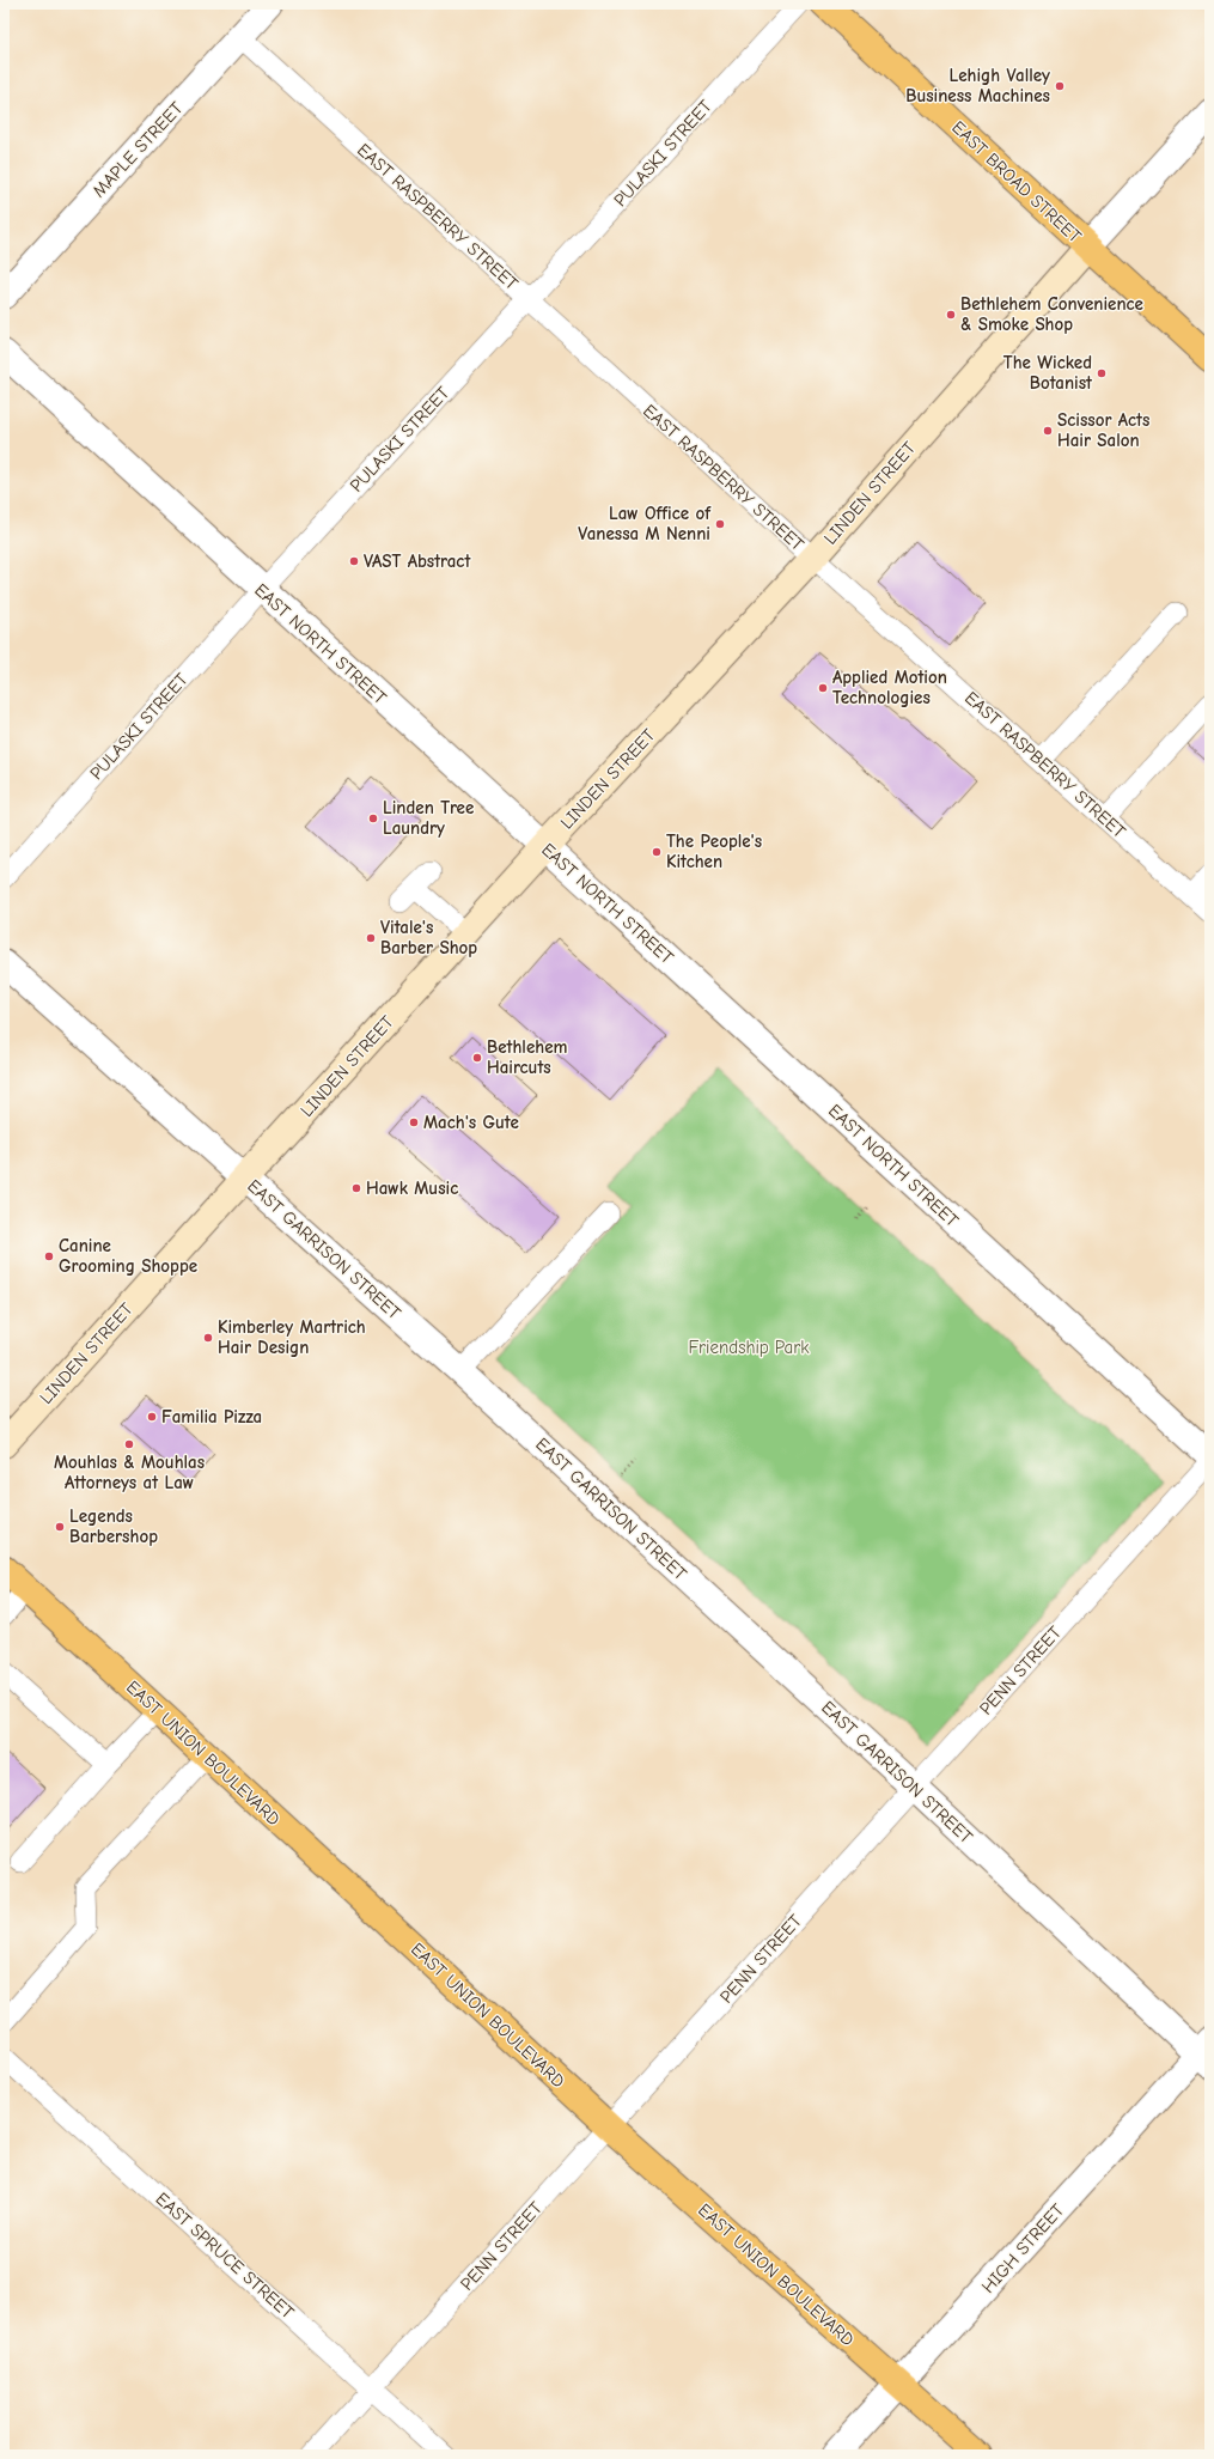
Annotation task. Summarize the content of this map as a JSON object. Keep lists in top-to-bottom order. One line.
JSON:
{"streets":{"main road":["EAST BROAD STREET","LINDEN STREET","EAST UNION BOULEVARD"],"street":["MAPLE STREET","EAST NORTH STREET","EAST GARRISON STREET","HIGH STREET"],"lane":["PULASKI STREET","EAST RASPBERRY STREET","PENN STREET","EAST SPRUCE STREET"]},"crossings":[["MAPLE STREET","EAST RASPBERRY STREET"],["PULASKI STREET","EAST RASPBERRY STREET"],["PULASKI STREET","EAST NORTH STREET"],["EAST BROAD STREET","LINDEN STREET"],["EAST RASPBERRY STREET","LINDEN STREET"],["LINDEN STREET","EAST NORTH STREET"],["LINDEN STREET","EAST GARRISON STREET"],["EAST GARRISON STREET","PENN STREET"],["EAST GARRISON STREET","HIGH STREET"],["PENN STREET","EAST UNION BOULEVARD"],["PENN STREET","EAST SPRUCE STREET"],["EAST UNION BOULEVARD","HIGH STREET"]],"parks":["Friendship Park"],"places":["Lehigh Valley Business Machines","Bethlehem Convenience & Smoke Shop","The Wicked Botanist","Scissor Acts Hair Salon","Law Office of Vanessa M Nenni","VAST Abstract","Applied Motion Technologies","Linden Tree Laundry","The People's Kitchen","Vitale's Barber Shop","Bethlehem Haircuts","Mach's Gute","Hawk Music","Canine Grooming Shoppe","Kimberley Martrich Hair Design","Familia Pizza","Mouhlas & Mouhlas Attorneys at Law","Legends Barbershop"]}
